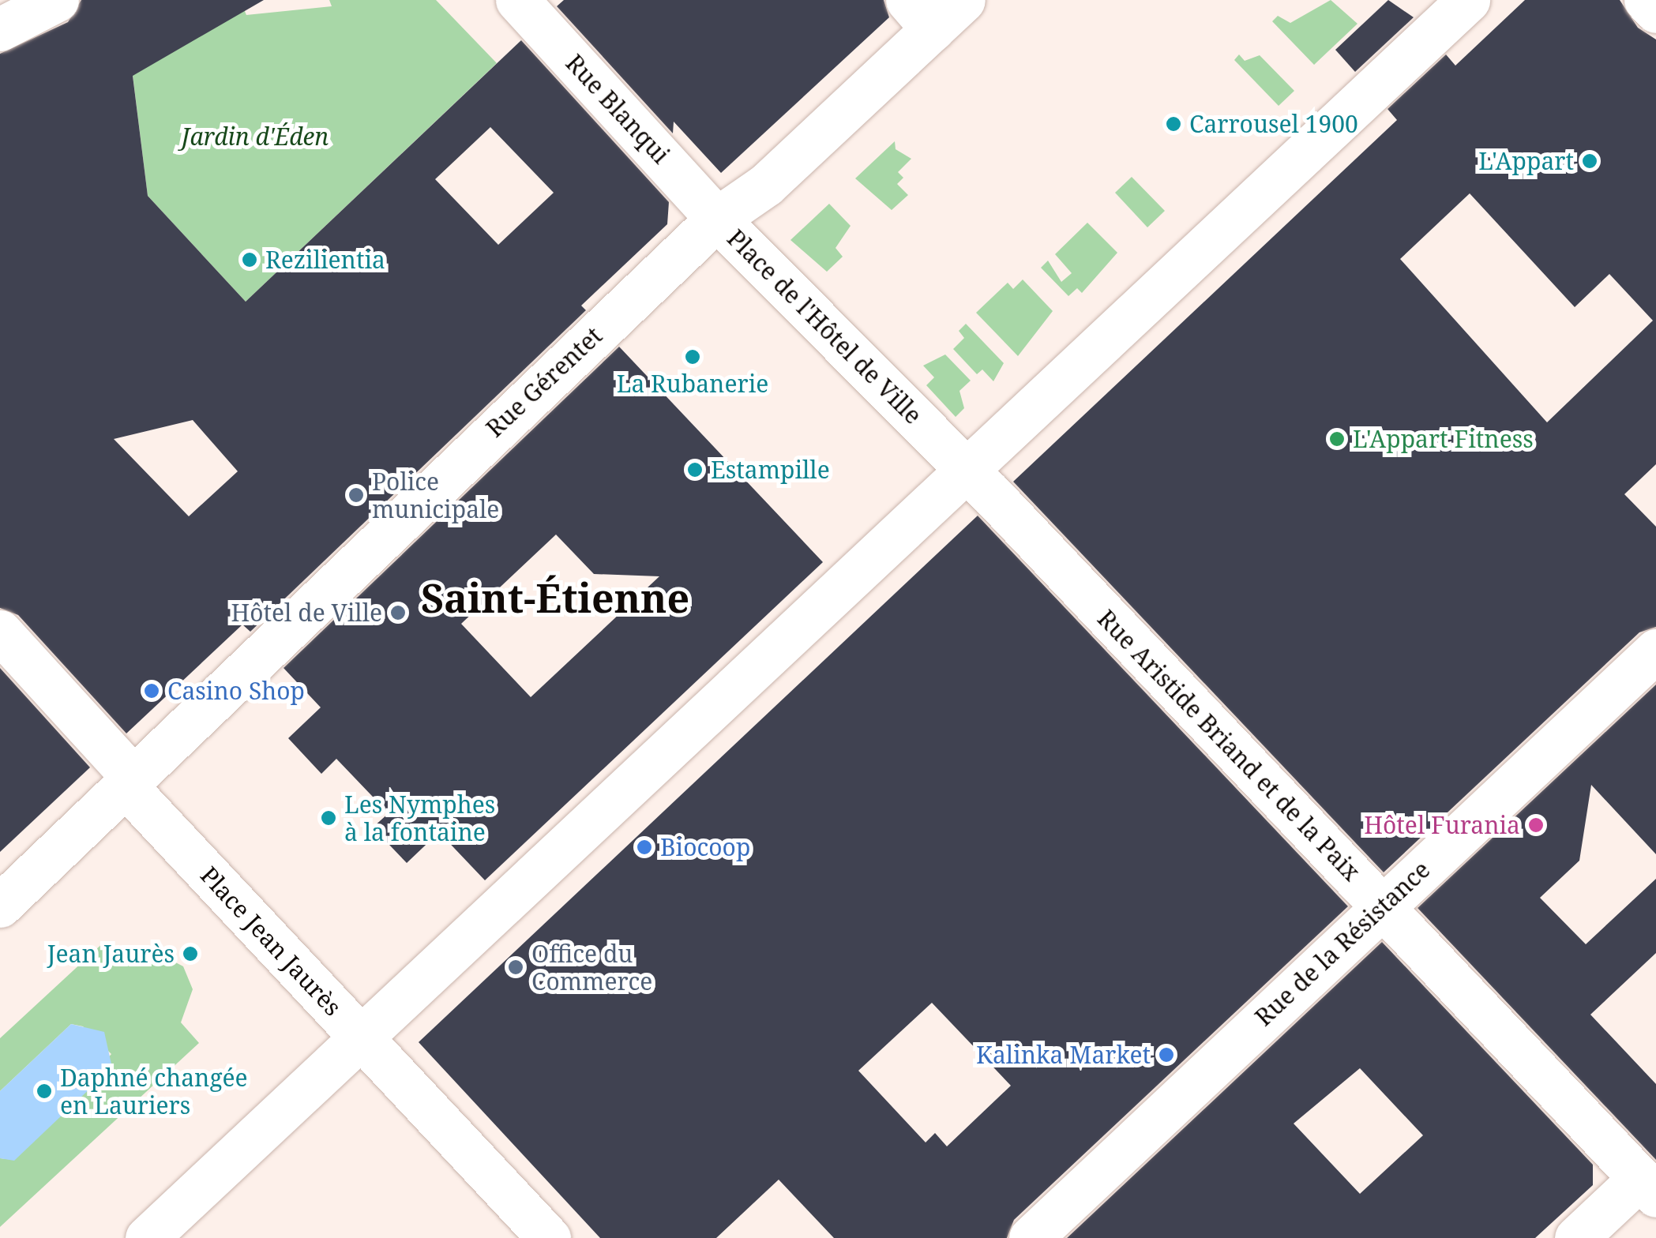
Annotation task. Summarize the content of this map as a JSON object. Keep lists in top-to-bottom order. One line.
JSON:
{"streets":{"street":["Rue Blanqui","Place de l'Hôtel de Ville","Rue Gérentet","Rue Aristide Briand et de la Paix","Place Jean Jaurès","Rue de la Résistance"]},"crossings":[["Rue Blanqui","Place de l'Hôtel de Ville"],["Rue Blanqui","Rue Gérentet"],["Place de l'Hôtel de Ville","Rue Gérentet"],["Place de l'Hôtel de Ville","Rue Aristide Briand et de la Paix"],["Rue Gérentet","Place Jean Jaurès"],["Rue Aristide Briand et de la Paix","Rue de la Résistance"]],"districts":["Saint-Étienne"],"parks":["Jardin d'Éden"],"places":["Carrousel 1900","L'Appart","Rezilientia","La Rubanerie","L'Appart Fitness","Estampille","Police municipale","Hôtel de Ville","Casino Shop","Les Nymphes à la fontaine","Hôtel Furania","Biocoop","Jean Jaurès","Office du Commerce","Kalinka Market","Daphné changée en Lauriers"]}
